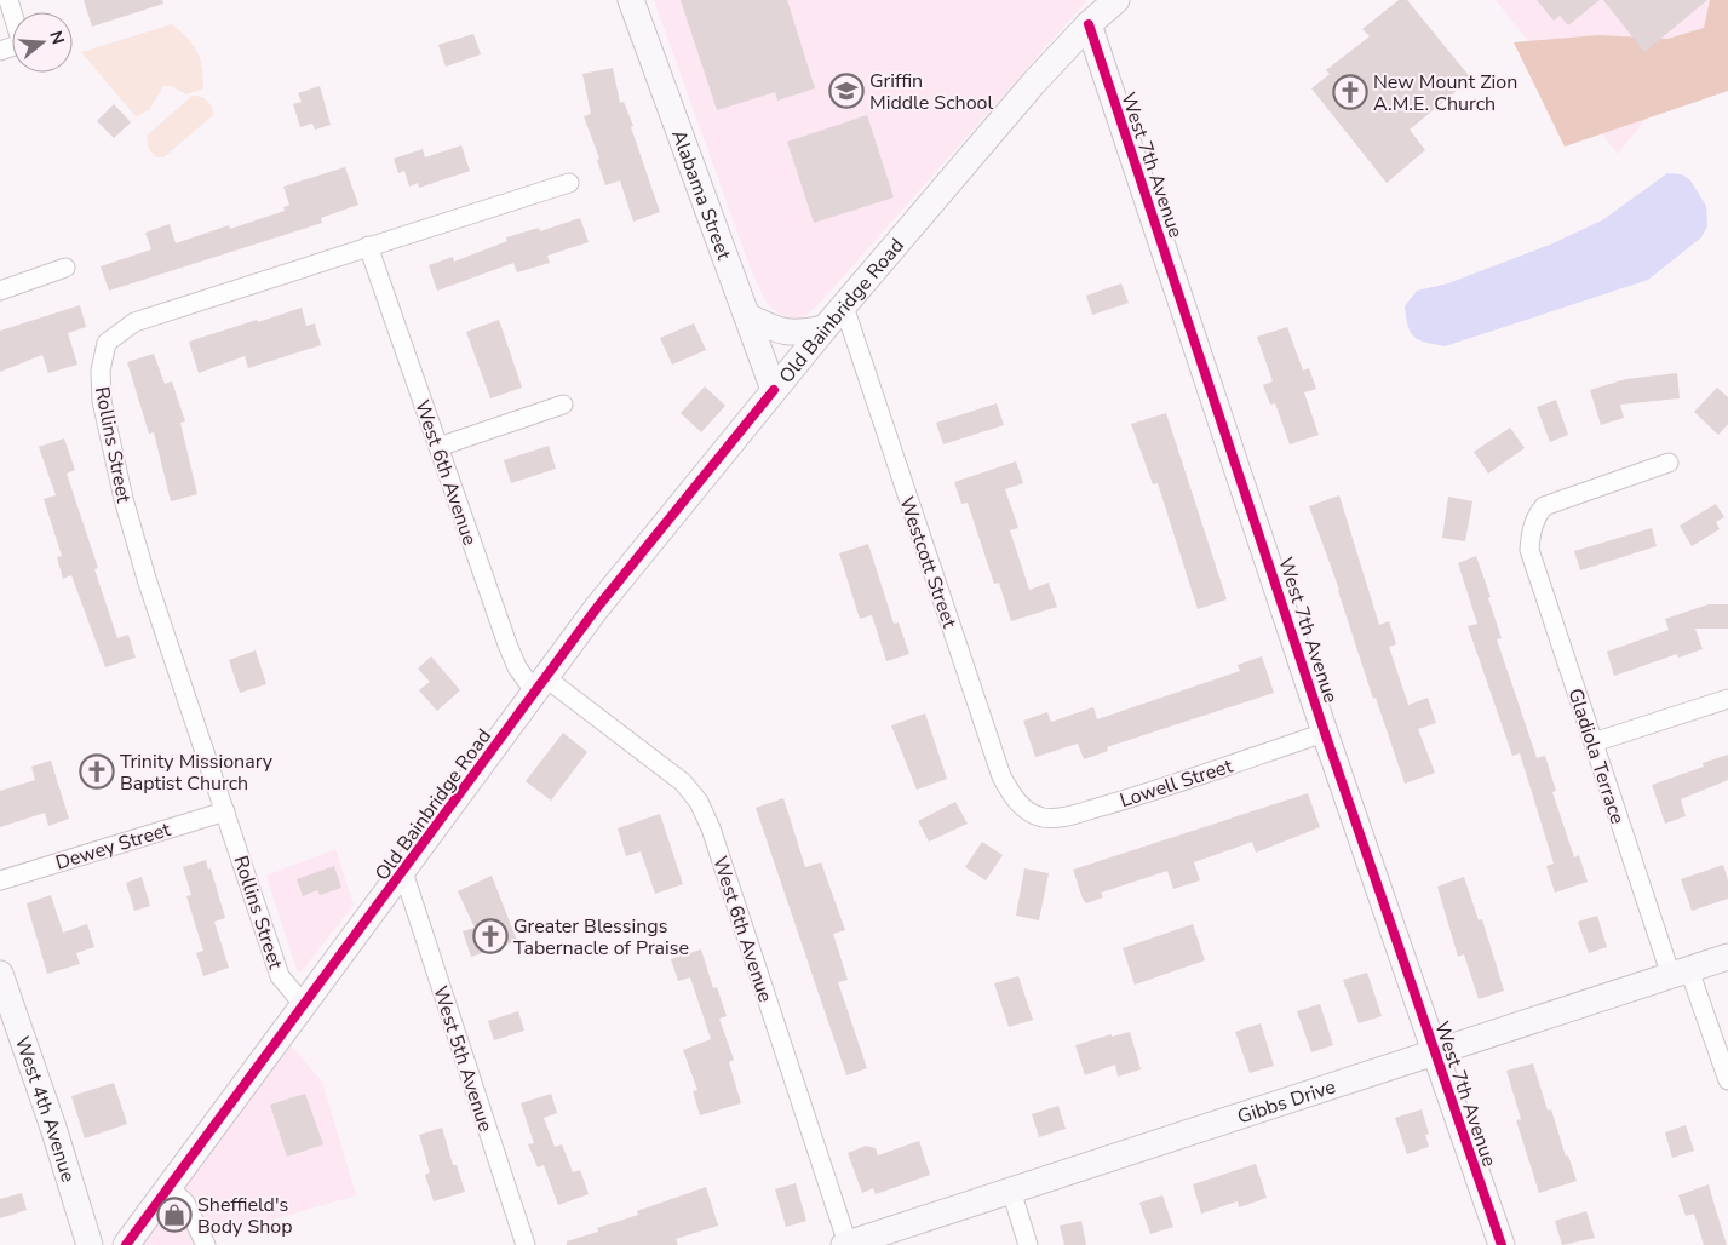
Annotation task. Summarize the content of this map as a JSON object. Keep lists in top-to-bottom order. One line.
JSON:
{"streets":{"street":["West 7th Avenue","Alabama Street","Old Bainbridge Road","Rollins Street","West 6th Avenue","Westcott Street","Gladiola Terrace","Lowell Street","Dewey Street","West 5th Avenue","Gibbs Drive","West 4th Avenue"]},"crossings":[["West 7th Avenue","Old Bainbridge Road"],["West 7th Avenue","Lowell Street"],["West 7th Avenue","Gibbs Drive"],["Alabama Street","Old Bainbridge Road"],["Old Bainbridge Road","Rollins Street"],["Old Bainbridge Road","West 6th Avenue"],["Old Bainbridge Road","Westcott Street"],["Old Bainbridge Road","West 5th Avenue"],["Rollins Street","West 6th Avenue"],["Rollins Street","Dewey Street"],["West 6th Avenue","Gibbs Drive"],["Westcott Street","Lowell Street"],["Gladiola Terrace","Gibbs Drive"]],"places":{"school or university":["Griffin Middle School"],"church":["New Mount Zion A.M.E. Church","Trinity Missionary Baptist Church","Greater Blessings Tabernacle of Praise"],"shop":["Sheffield's Body Shop"]},"north":"right"}
